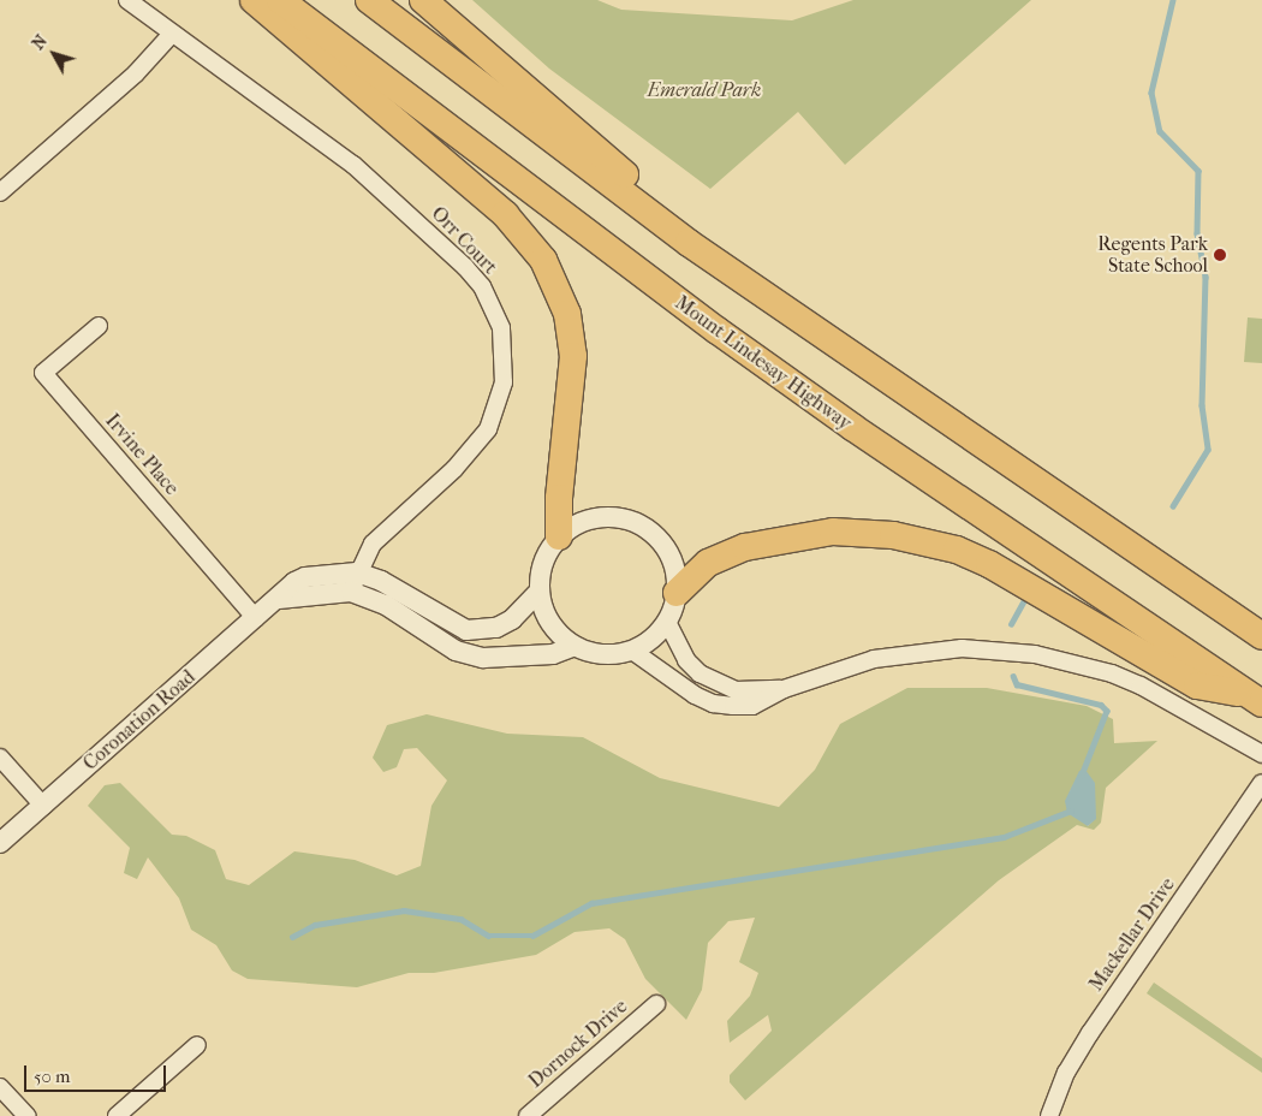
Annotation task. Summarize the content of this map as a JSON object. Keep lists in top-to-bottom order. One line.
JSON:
{"streets":{"highway":["Mount Lindesay Highway"],"street":["Orr Court","Irvine Place","Coronation Road","Mackellar Drive","Dornock Drive"]},"crossings":[["Orr Court","Coronation Road"],["Irvine Place","Coronation Road"]],"parks":["Emerald Park"],"places":["Regents Park State School"],"scale_bar":"50 m","north":"top left"}
